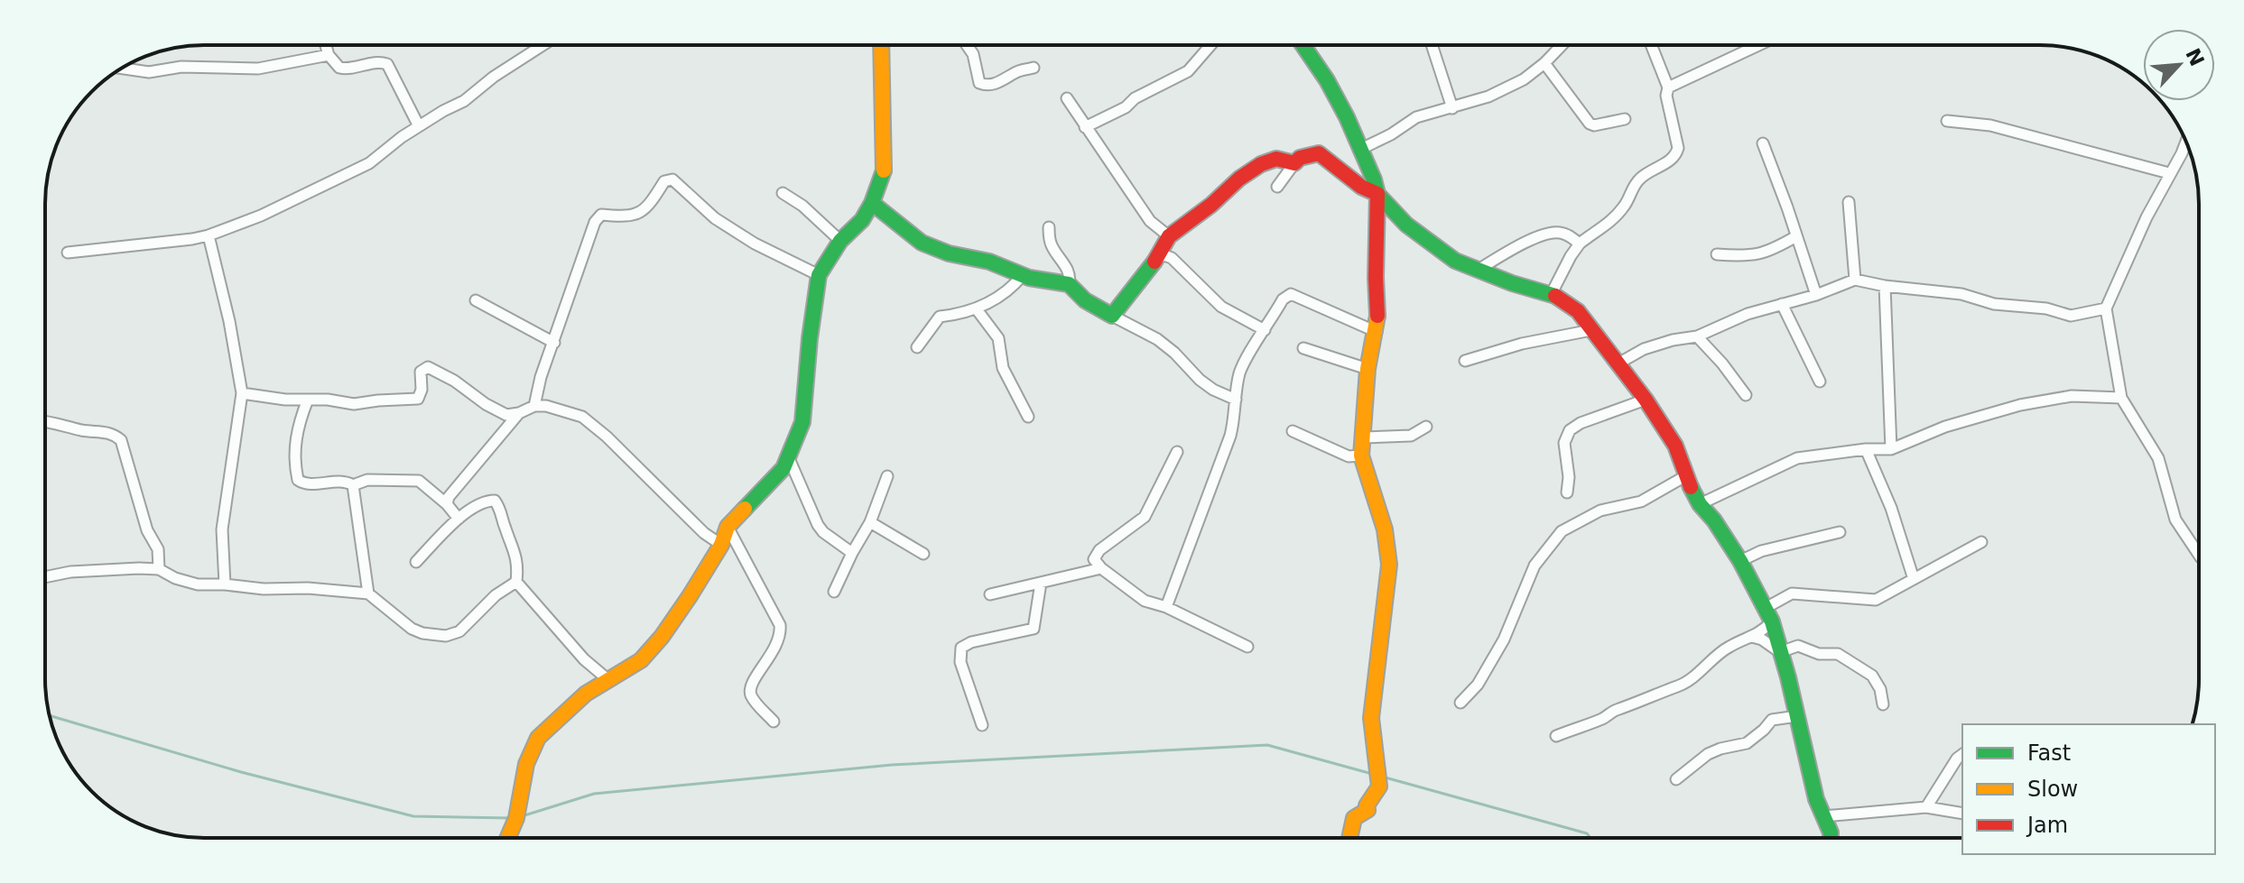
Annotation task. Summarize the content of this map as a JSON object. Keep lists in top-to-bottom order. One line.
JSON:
{"legend":["Fast","Slow","Jam"],"north":"top right"}
